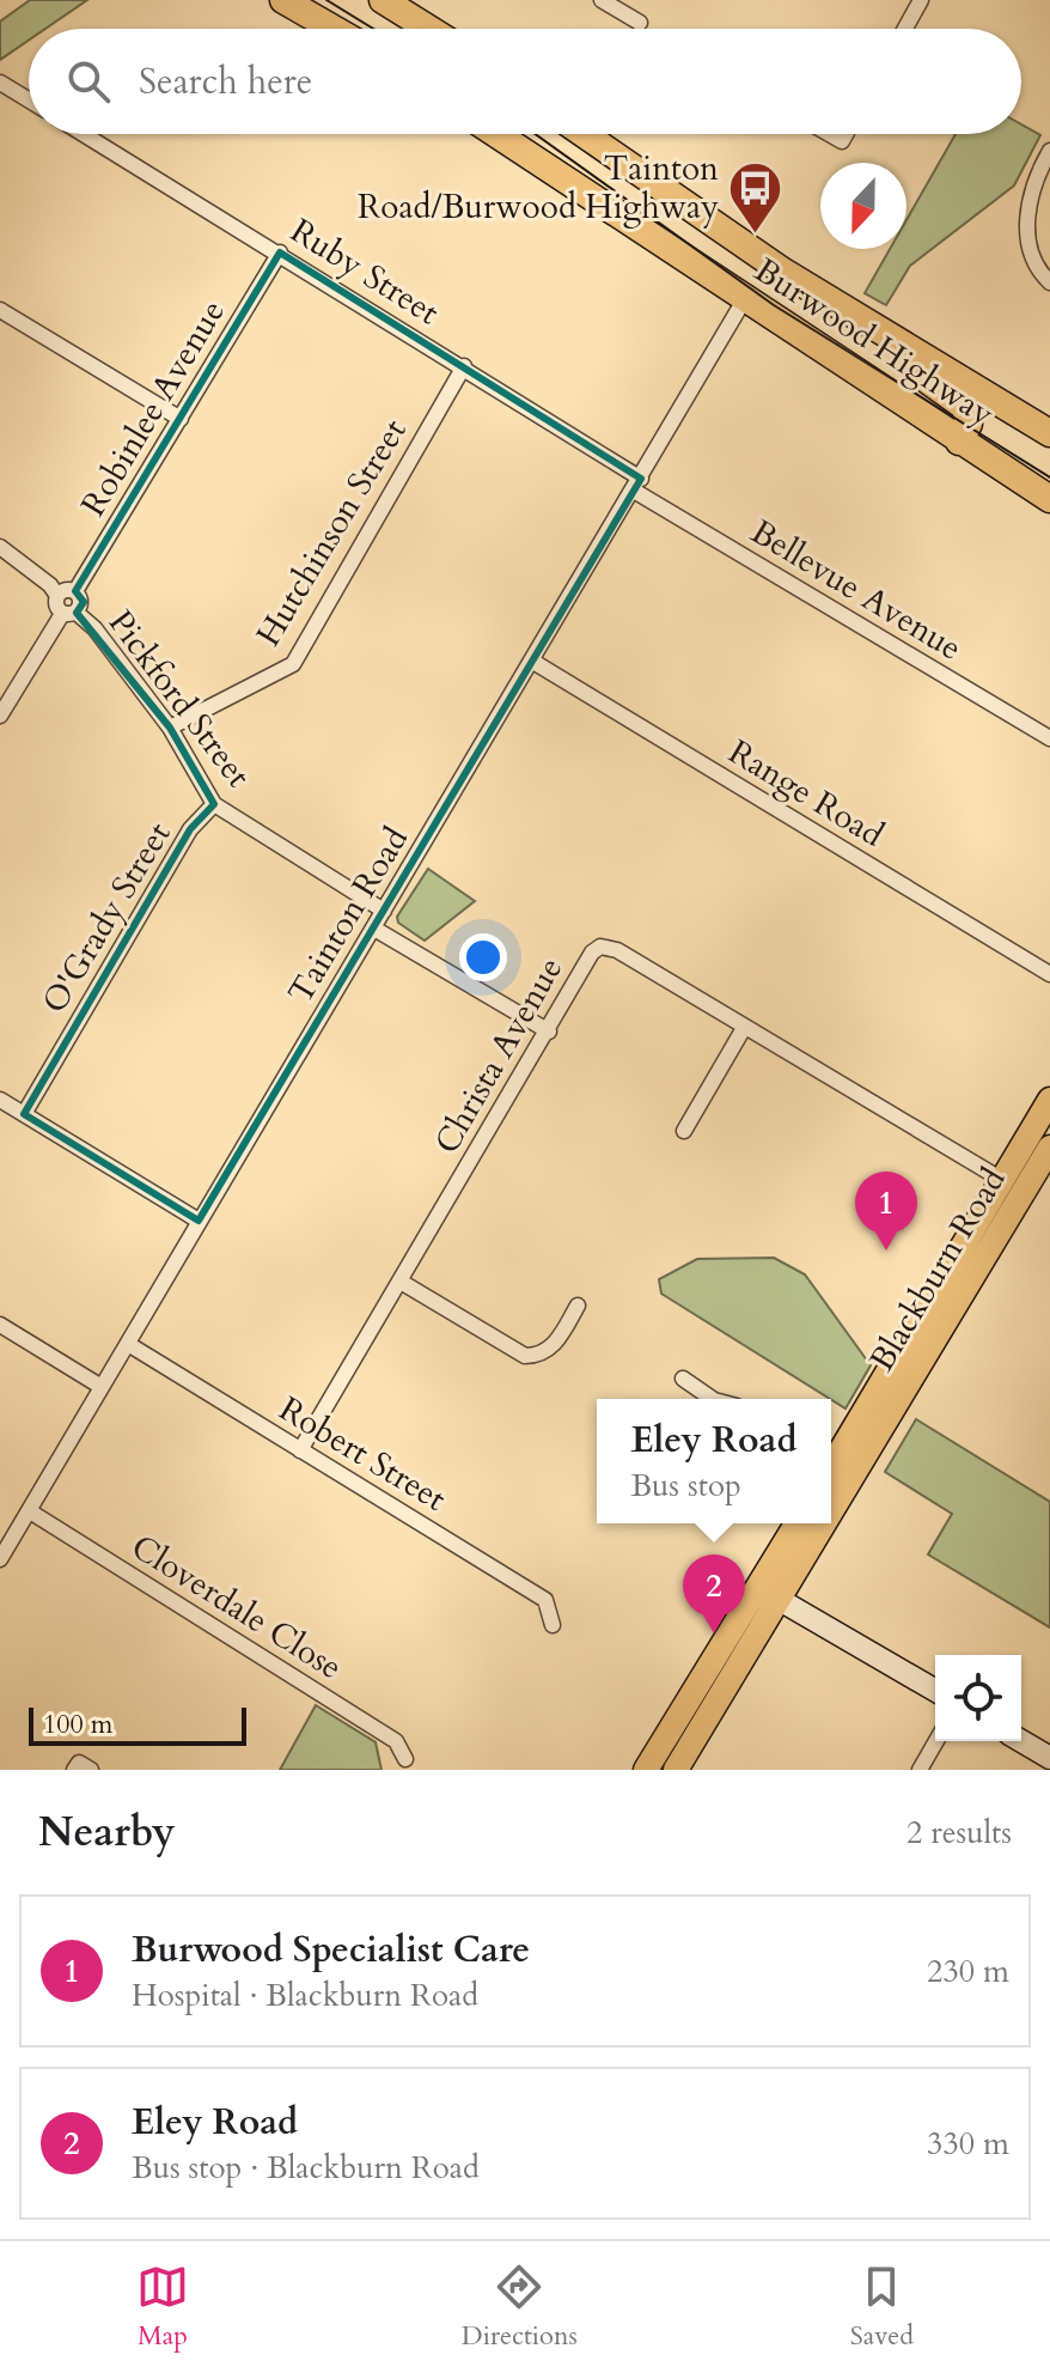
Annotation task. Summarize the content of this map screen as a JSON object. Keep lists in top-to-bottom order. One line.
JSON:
{"streets":{"highway":["Burwood Highway"],"main road":["Blackburn Road"],"street":["Ruby Street","Robinlee Avenue","Hutchinson Street","Bellevue Avenue","Pickford Street","Range Road","Tainton Road","O'Grady Street","Christa Avenue","Robert Street","Cloverdale Close"]},"crossings":[["Ruby Street","Robinlee Avenue"],["Ruby Street","Hutchinson Street"],["Ruby Street","Bellevue Avenue"],["Ruby Street","Tainton Road"],["Burwood Highway","Tainton Road"],["Robinlee Avenue","Pickford Street"],["Hutchinson Street","Pickford Street"],["Bellevue Avenue","Tainton Road"],["Pickford Street","Tainton Road"],["Pickford Street","O'Grady Street"],["Range Road","Tainton Road"],["Tainton Road","Robert Street"],["Tainton Road","Cloverdale Close"],["Christa Avenue","Blackburn Road"],["Christa Avenue","Robert Street"]],"places":{"bus stop":["Tainton Road/Burwood Highway"]},"scale_bar":"100 m","north":"bottom","page":{"search":"Search here","pins":["1","2"],"popup":["Eley Road","Bus stop"],"scale":"100 m","heading":["Nearby","2 results"],"list":[{"mark":"1","name":"Burwood Specialist Care","note":"Hospital · Blackburn Road","value":"230 m"},{"mark":"2","name":"Eley Road","note":"Bus stop · Blackburn Road","value":"330 m"}],"nav":["Map","Directions","Saved"]}}
